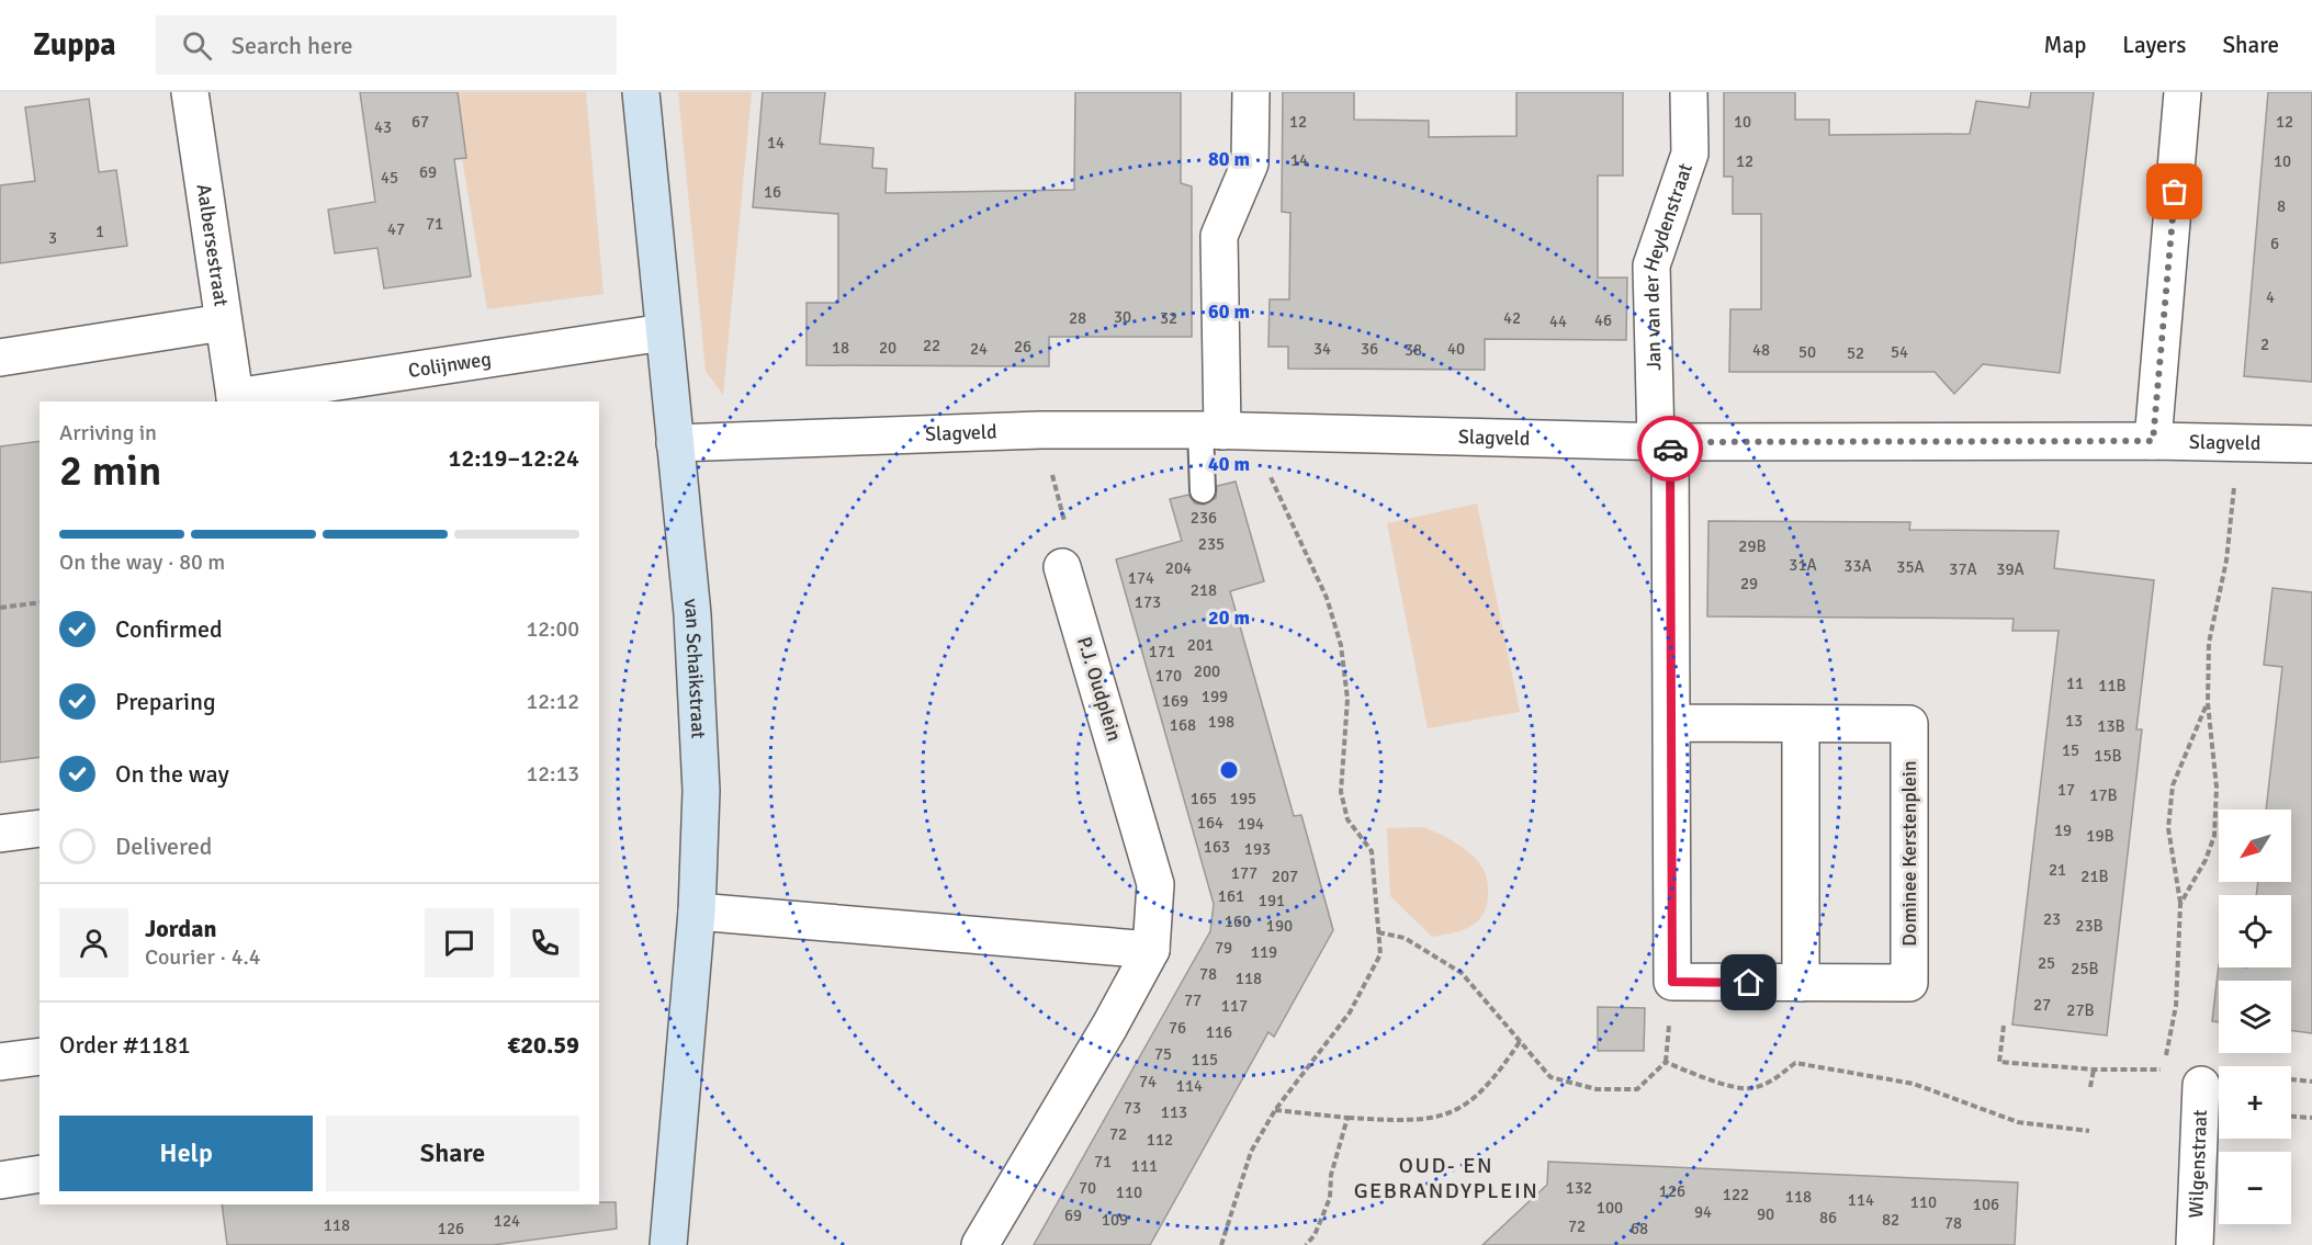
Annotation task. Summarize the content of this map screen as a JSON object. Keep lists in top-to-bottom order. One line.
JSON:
{"streets":{"main road":["van Schaikstraat"],"street":["Aalbersestraat","Jan van der Heydenstraat","Colijnweg","Slagveld","P.J. Oudplein","Dominee Kerstenplein","Wilgenstraat"]},"crossings":[["Aalbersestraat","Colijnweg"],["Jan van der Heydenstraat","Slagveld"],["Jan van der Heydenstraat","Dominee Kerstenplein"],["Colijnweg","van Schaikstraat"],["Slagveld","van Schaikstraat"],["Slagveld","Dominee Kerstenplein"]],"districts":["OUD- EN GEBRANDYPLEIN"],"house_numbers":["67","12","10","12","43","14","14","12","10","69","45","16","8","71","47","1","3","6","4","30","28","32","42","46","44","2","22","26","18","20","24","34","36","40","38","48","50","54","52","236","235","29B","31A","33A","35A","204","37A","39A","174","29","218","173","201","171","200","170","11","11B","199","169","13","198","168","13B","15","15B","17","17B","165","195","164","194","19","19B","163","193","21","177","207","21B","161","191","23","160","190","23B","79","119","25","25B","78","118","77","27","117","27B","76","116","75","115","74","114","73","113","72","112","71","111","70","132","126","110","122","118","114","110","106","100","94","90","69","86","109","82","124","78","118","72","126","68"],"north":"bottom left","page":{"header":"Zuppa","search":"Search here","nav":["Map","Layers","Share"],"heading":["2 min","Arriving in","12:19–12:24"],"panel":["Jordan","Courier · 4.4","Order #1181","€20.59"],"bar":"On the way · 80 m","list":[["Confirmed","12:00"],["Preparing","12:12"],["On the way","12:13"],"Delivered"],"map_buttons":["+","−"],"buttons":["Help","Share"]},"rings":["80 m","60 m","40 m","20 m"]}
